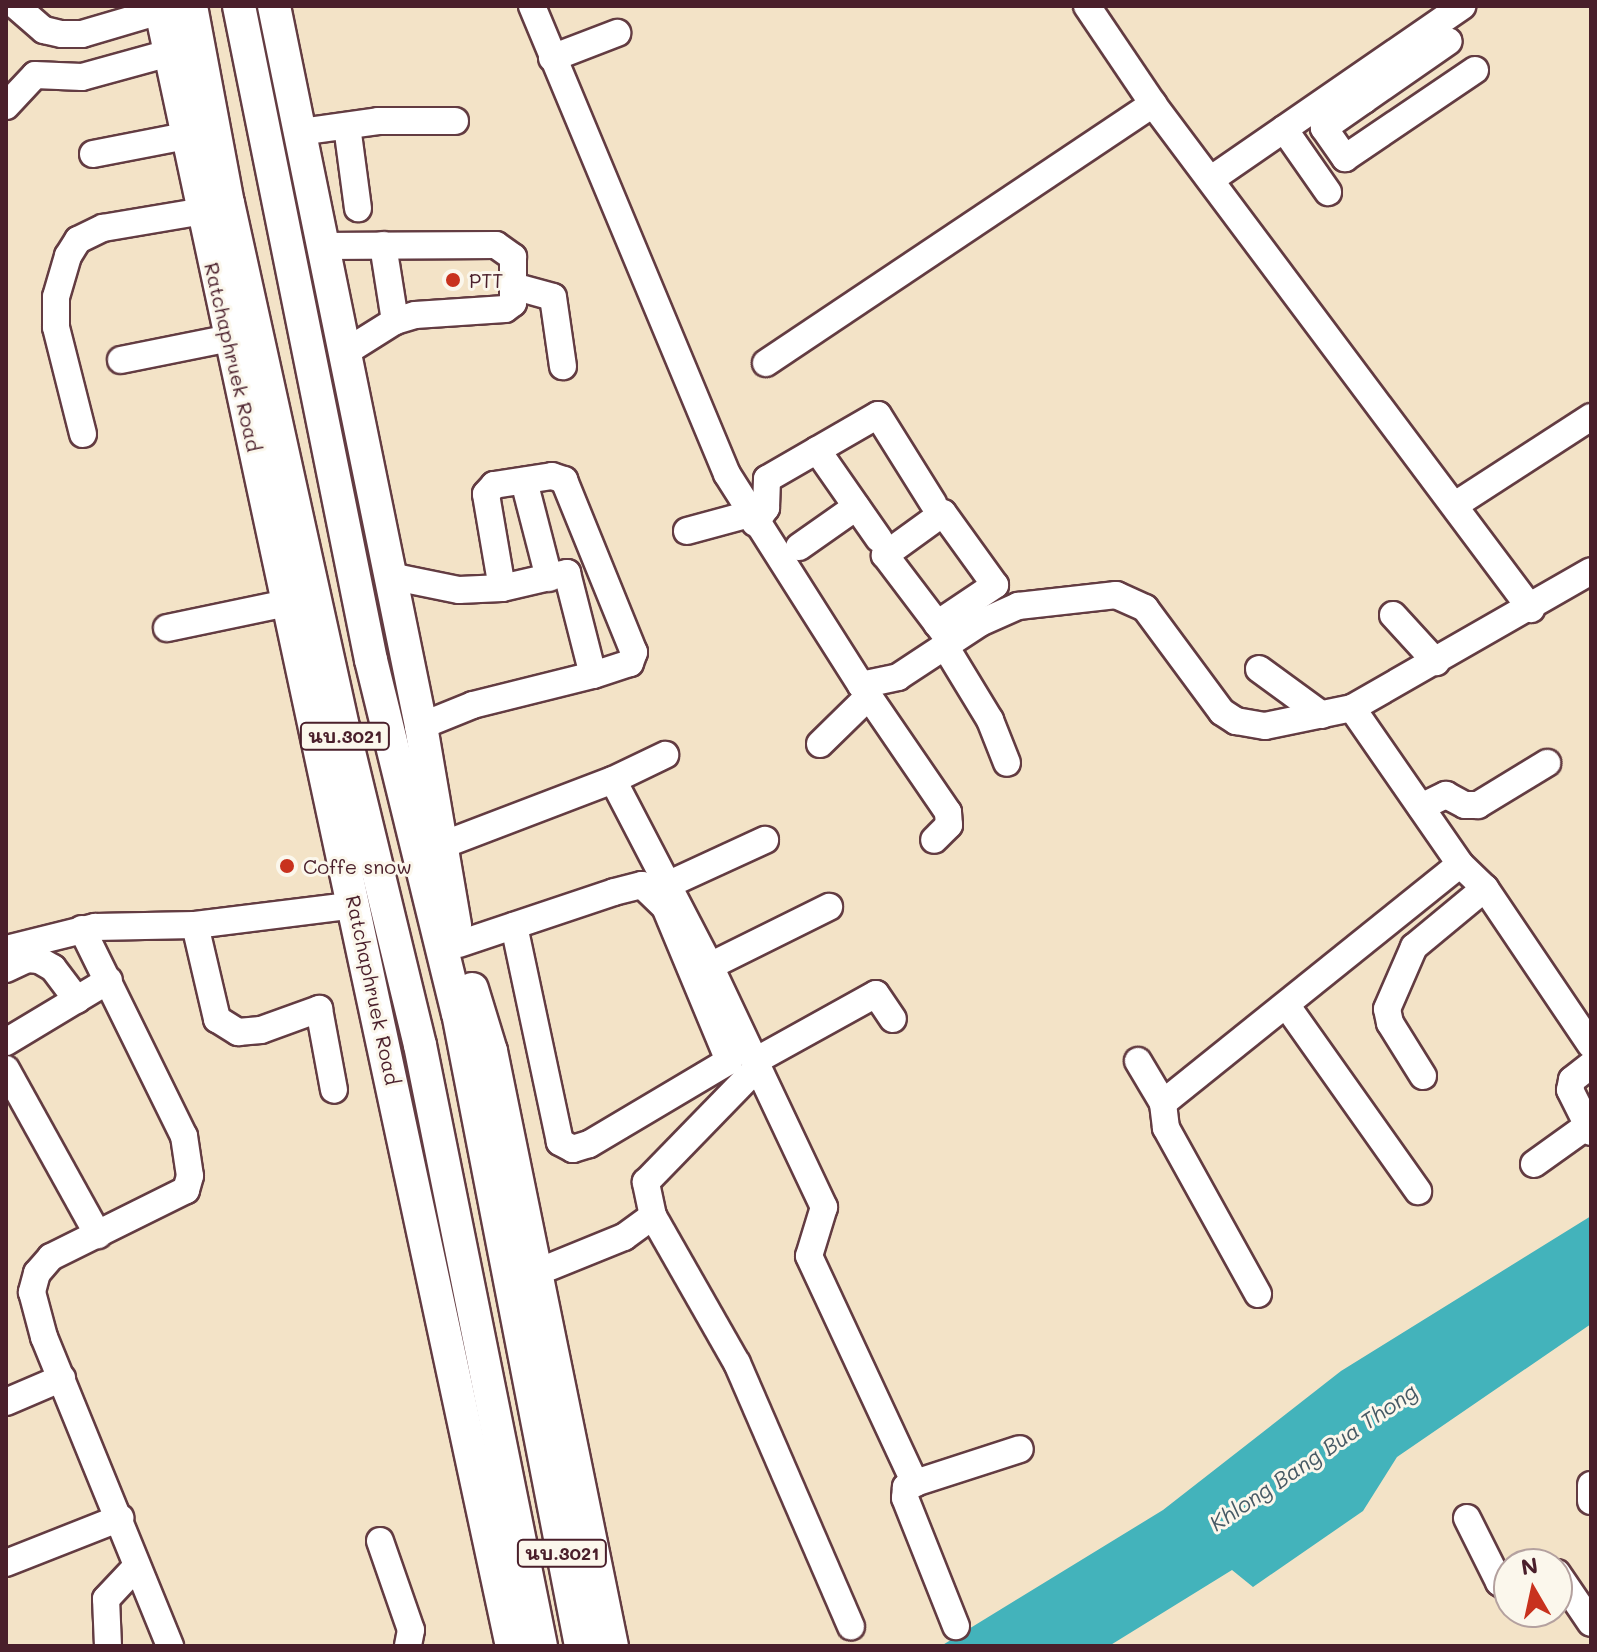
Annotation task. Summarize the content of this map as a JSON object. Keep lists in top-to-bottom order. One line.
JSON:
{"streets":{"main road":["Ratchaphruek Road","นบ.3021"]},"water":["Khlong Bang Bua Thong"],"places":["PTT","Coffe snow"],"north":"top"}
